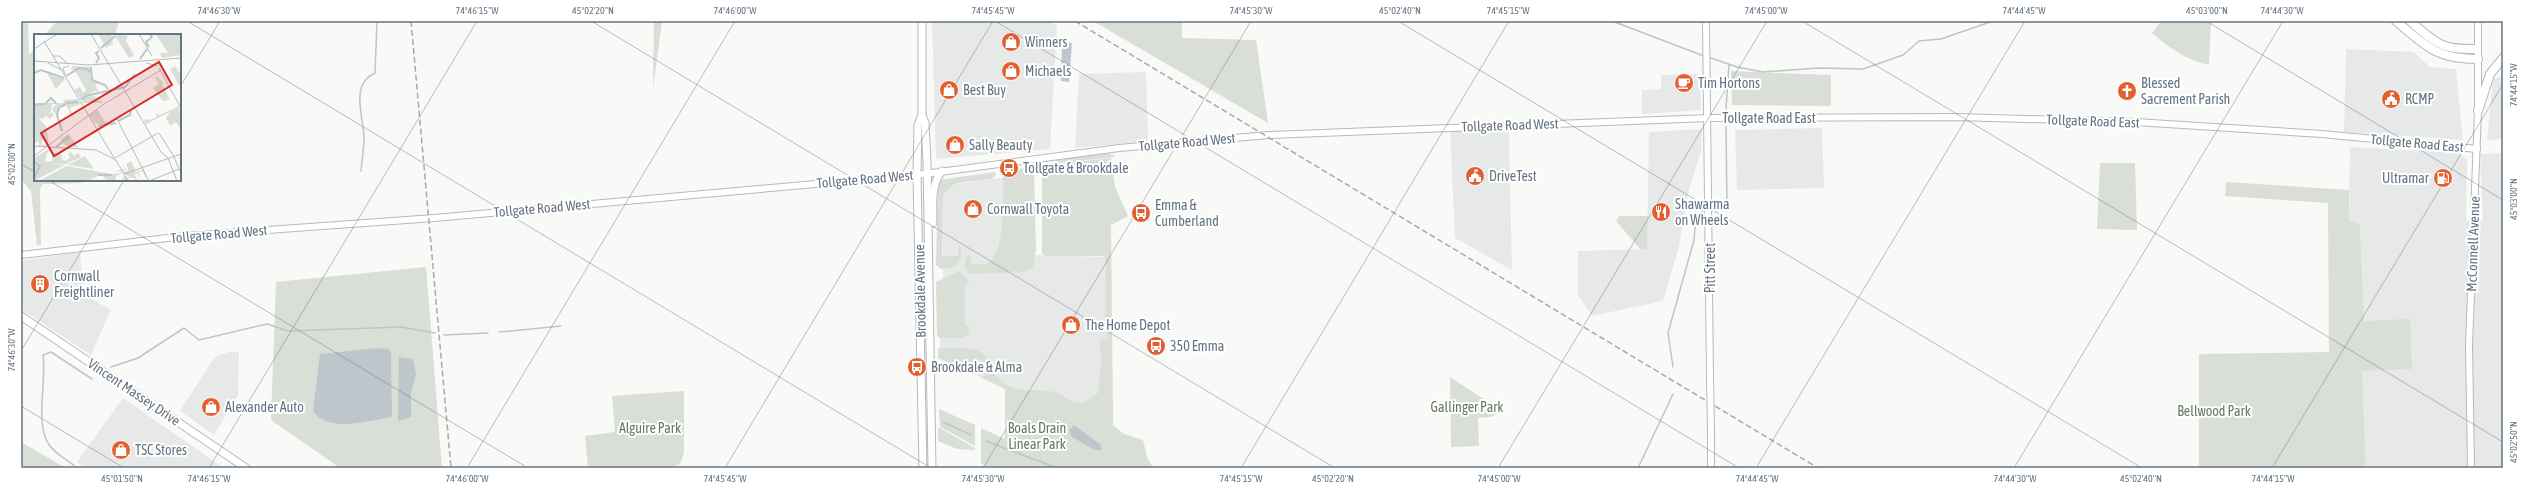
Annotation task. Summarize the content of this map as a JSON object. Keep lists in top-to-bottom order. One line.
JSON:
{"streets":{"main road":["Brookdale Avenue","Vincent Massey Drive"],"street":["Tollgate Road East","Tollgate Road West","McConnell Avenue","Pitt Street"]},"crossings":[["Tollgate Road East","Tollgate Road West"],["Tollgate Road East","McConnell Avenue"],["Tollgate Road East","Pitt Street"],["Tollgate Road West","Pitt Street"],["Tollgate Road West","Brookdale Avenue"]],"parks":["Gallinger Park","Bellwood Park","Alguire Park","Boals Drain Linear Park"],"places":{"shop":["Winners","Michaels","Best Buy","Sally Beauty","Cornwall Toyota","The Home Depot","Alexander Auto","TSC Stores"],"cafe":["Tim Hortons"],"church":["Blessed Sacrement Parish"],"public building":["RCMP","DriveTest"],"bus stop":["Tollgate & Brookdale","Emma & Cumberland","350 Emma","Brookdale & Alma"],"fuel station":["Ultramar"],"restaurant":["Shawarma on Wheels"],"building":["Cornwall Freightliner"]},"coordinates":["74°46'30\"W","74°46'15\"W","45°02'20\"N","74°46'00\"W","74°45'45\"W","74°45'30\"W","45°02'40\"N","74°45'15\"W","74°45'00\"W","74°44'45\"W","45°03'00\"N","74°44'30\"W","74°44'15\"W","45°02'00\"N","45°02'50\"N","45°01'50\"N"]}
